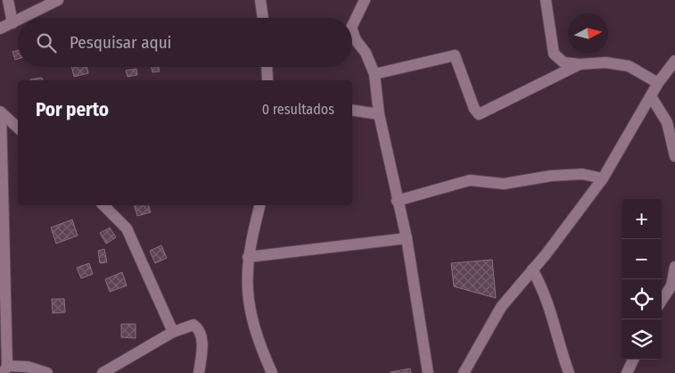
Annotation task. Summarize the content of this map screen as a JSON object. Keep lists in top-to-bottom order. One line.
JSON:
{"north":"right","page":{"search":"Pesquisar aqui","heading":["Por perto","0 resultados"],"map_buttons":["+","−"]}}
